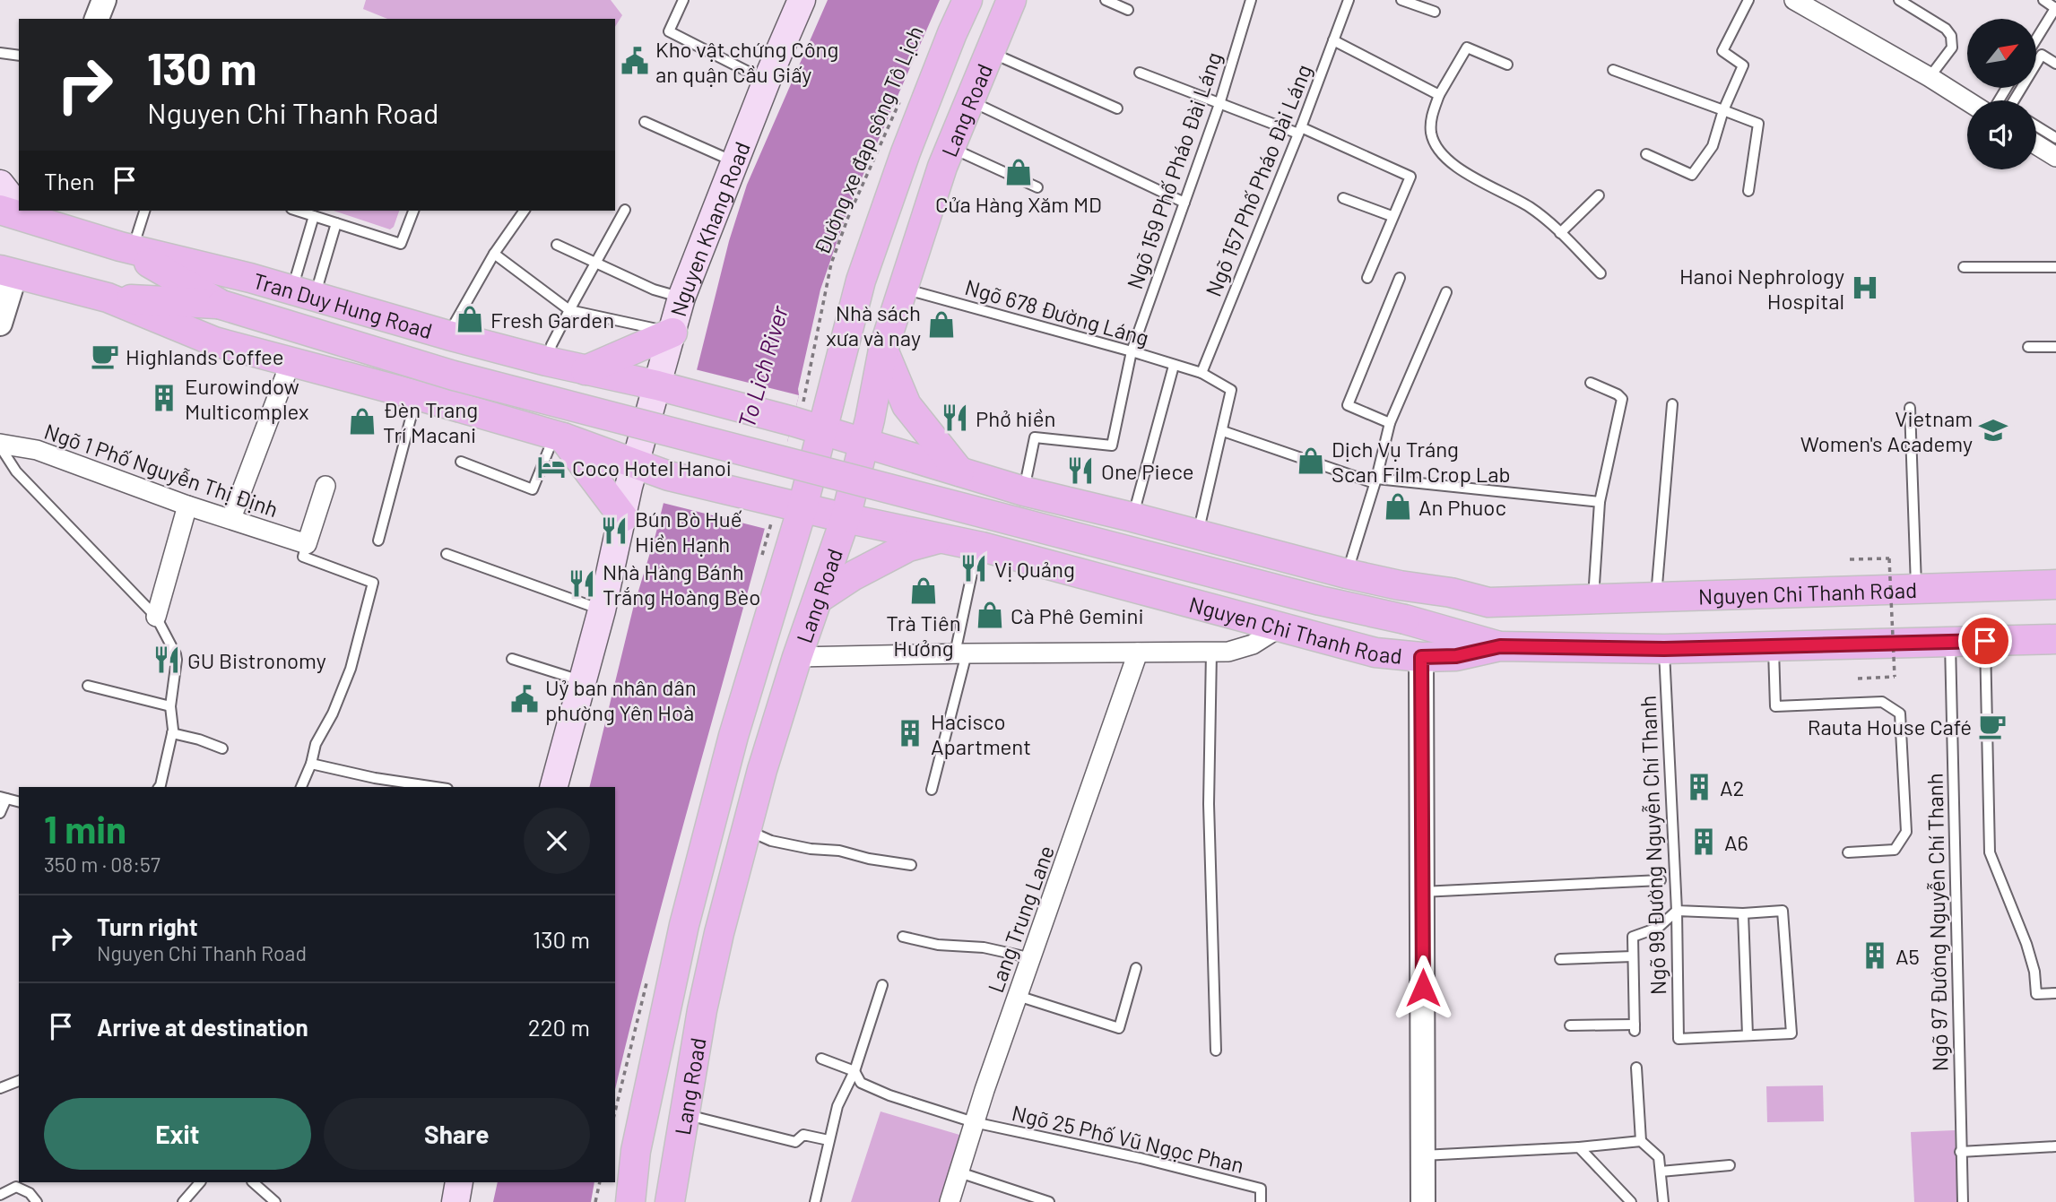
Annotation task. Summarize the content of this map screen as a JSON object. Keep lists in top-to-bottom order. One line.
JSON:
{"streets":{"main road":["Lang Road","Nguyen Khang Road","Tran Duy Hung Road","Nguyen Chi Thanh Road"],"street":["Ngõ 1 Phố Nguyễn Thị Định","Lang Trung Lane"],"lane":["Ngõ 159 Phố Pháo Đài Láng","Ngõ 157 Phố Pháo Đài Láng","Ngõ 678 Đường Láng","Ngõ 99 Đường Nguyễn Chí Thanh","Ngõ 97 Đường Nguyễn Chí Thanh","Ngõ 25 Phố Vũ Ngọc Phan"],"path":["Đường xe đạp sông Tô Lịch"]},"crossings":[["Lang Road","Ngõ 678 Đường Láng"],["Lang Road","Nguyen Chi Thanh Road"],["Đường xe đạp sông Tô Lịch","Tran Duy Hung Road"],["Đường xe đạp sông Tô Lịch","Nguyen Chi Thanh Road"],["Ngõ 159 Phố Pháo Đài Láng","Ngõ 678 Đường Láng"],["Ngõ 159 Phố Pháo Đài Láng","Nguyen Chi Thanh Road"],["Ngõ 157 Phố Pháo Đài Láng","Ngõ 678 Đường Láng"],["Nguyen Khang Road","Tran Duy Hung Road"],["Nguyen Khang Road","Nguyen Chi Thanh Road"],["Tran Duy Hung Road","Nguyen Chi Thanh Road"],["Nguyen Chi Thanh Road","Ngõ 99 Đường Nguyễn Chí Thanh"],["Nguyen Chi Thanh Road","Ngõ 97 Đường Nguyễn Chí Thanh"],["Lang Trung Lane","Ngõ 25 Phố Vũ Ngọc Phan"]],"water":["To Lich River"],"places":{"public building":["Kho vật chứng Công an quận Cầu Giấy","Uỷ ban nhân dân phường Yên Hoà"],"shop":["Cửa Hàng Xăm MD","Fresh Garden","Nhà sách xưa và nay","Đèn Trang Trí Macani","Dịch Vụ Tráng Scan Film Crop Lab","An Phuoc","Trà Tiên Hưởng","Cà Phê Gemini"],"hospital":["Hanoi Nephrology Hospital"],"cafe":["Highlands Coffee","Rauta House Café"],"building":["Eurowindow Multicomplex","Hacisco Apartment","A2","A6","A5"],"restaurant":["Phở hiền","One Piece","Bún Bò Huế Hiền Hạnh","Vị Quảng","Nhà Hàng Bánh Trắng Hoàng Bèo","GU Bistronomy"],"school or university":["Vietnam Women's Academy"],"hotel":["Coco Hotel Hanoi"]},"north":"top right","page":{"turn":["130 m","Nguyen Chi Thanh Road"],"then":"Then","heading":["1 min","350 m · 08:57"],"list":[{"name":"Turn right","note":"Nguyen Chi Thanh Road","value":"130 m"},{"name":"Arrive at destination","value":"220 m"}],"buttons":["Exit","Share"]}}
